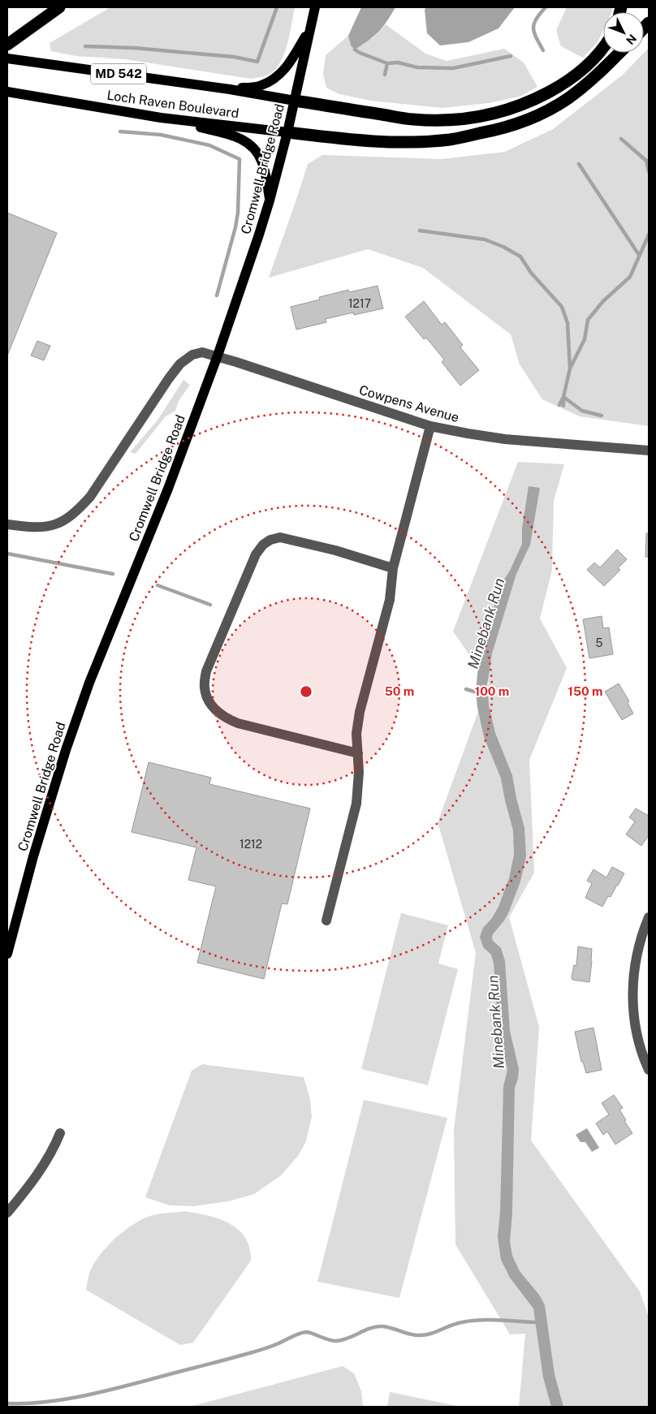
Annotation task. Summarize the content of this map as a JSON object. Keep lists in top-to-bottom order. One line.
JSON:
{"streets":{"main road":["MD 542","Loch Raven Boulevard","Cromwell Bridge Road"],"street":["Cowpens Avenue"]},"crossings":[["Loch Raven Boulevard","Cromwell Bridge Road"],["Cromwell Bridge Road","Cowpens Avenue"]],"water":["Minebank Run"],"house_numbers":["1217","5","1212"],"north":"bottom right","rings":["50 m","100 m","150 m"]}
